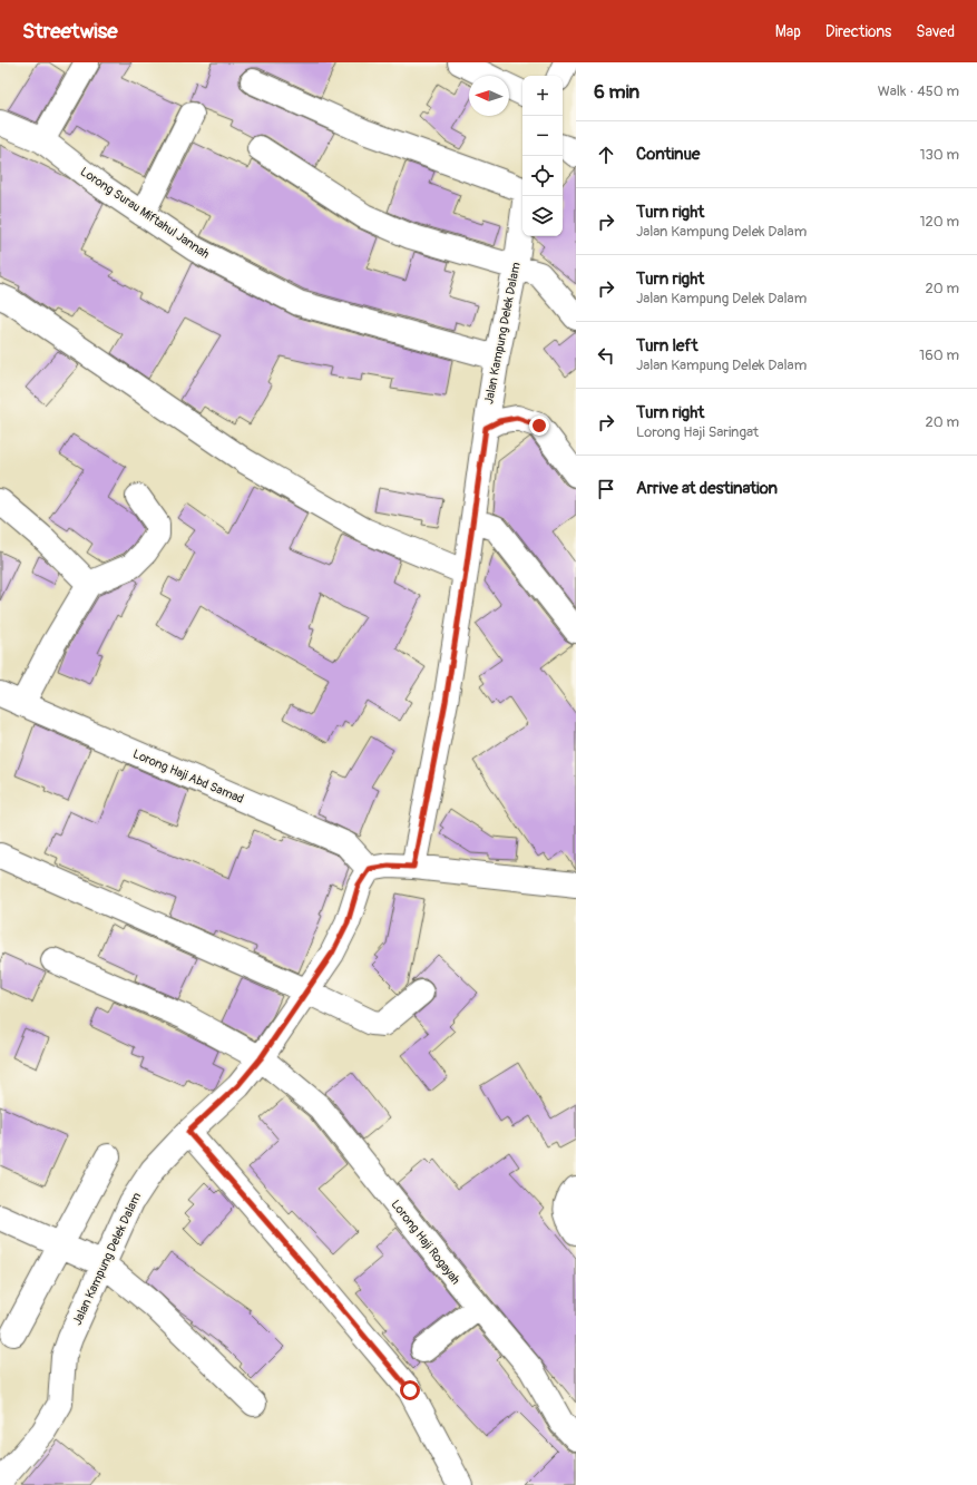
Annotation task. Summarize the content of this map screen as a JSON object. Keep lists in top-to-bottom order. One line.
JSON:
{"streets":{"street":["Lorong Surau Miftahul Jannah","Jalan Kampung Delek Dalam","Lorong Haji Abd Samad","Lorong Haji Rogayah"]},"crossings":[["Lorong Surau Miftahul Jannah","Jalan Kampung Delek Dalam"],["Jalan Kampung Delek Dalam","Lorong Haji Abd Samad"],["Jalan Kampung Delek Dalam","Lorong Haji Rogayah"]],"north":"left","page":{"header":"Streetwise","nav":["Map","Directions","Saved"],"heading":["6 min","Walk · 450 m"],"map_buttons":["+","−"],"list":[["Continue","130 m"],["Turn right","Jalan Kampung Delek Dalam","120 m"],["Turn right","Jalan Kampung Delek Dalam","20 m"],["Turn left","Jalan Kampung Delek Dalam","160 m"],["Turn right","Lorong Haji Saringat","20 m"],"Arrive at destination"]}}
